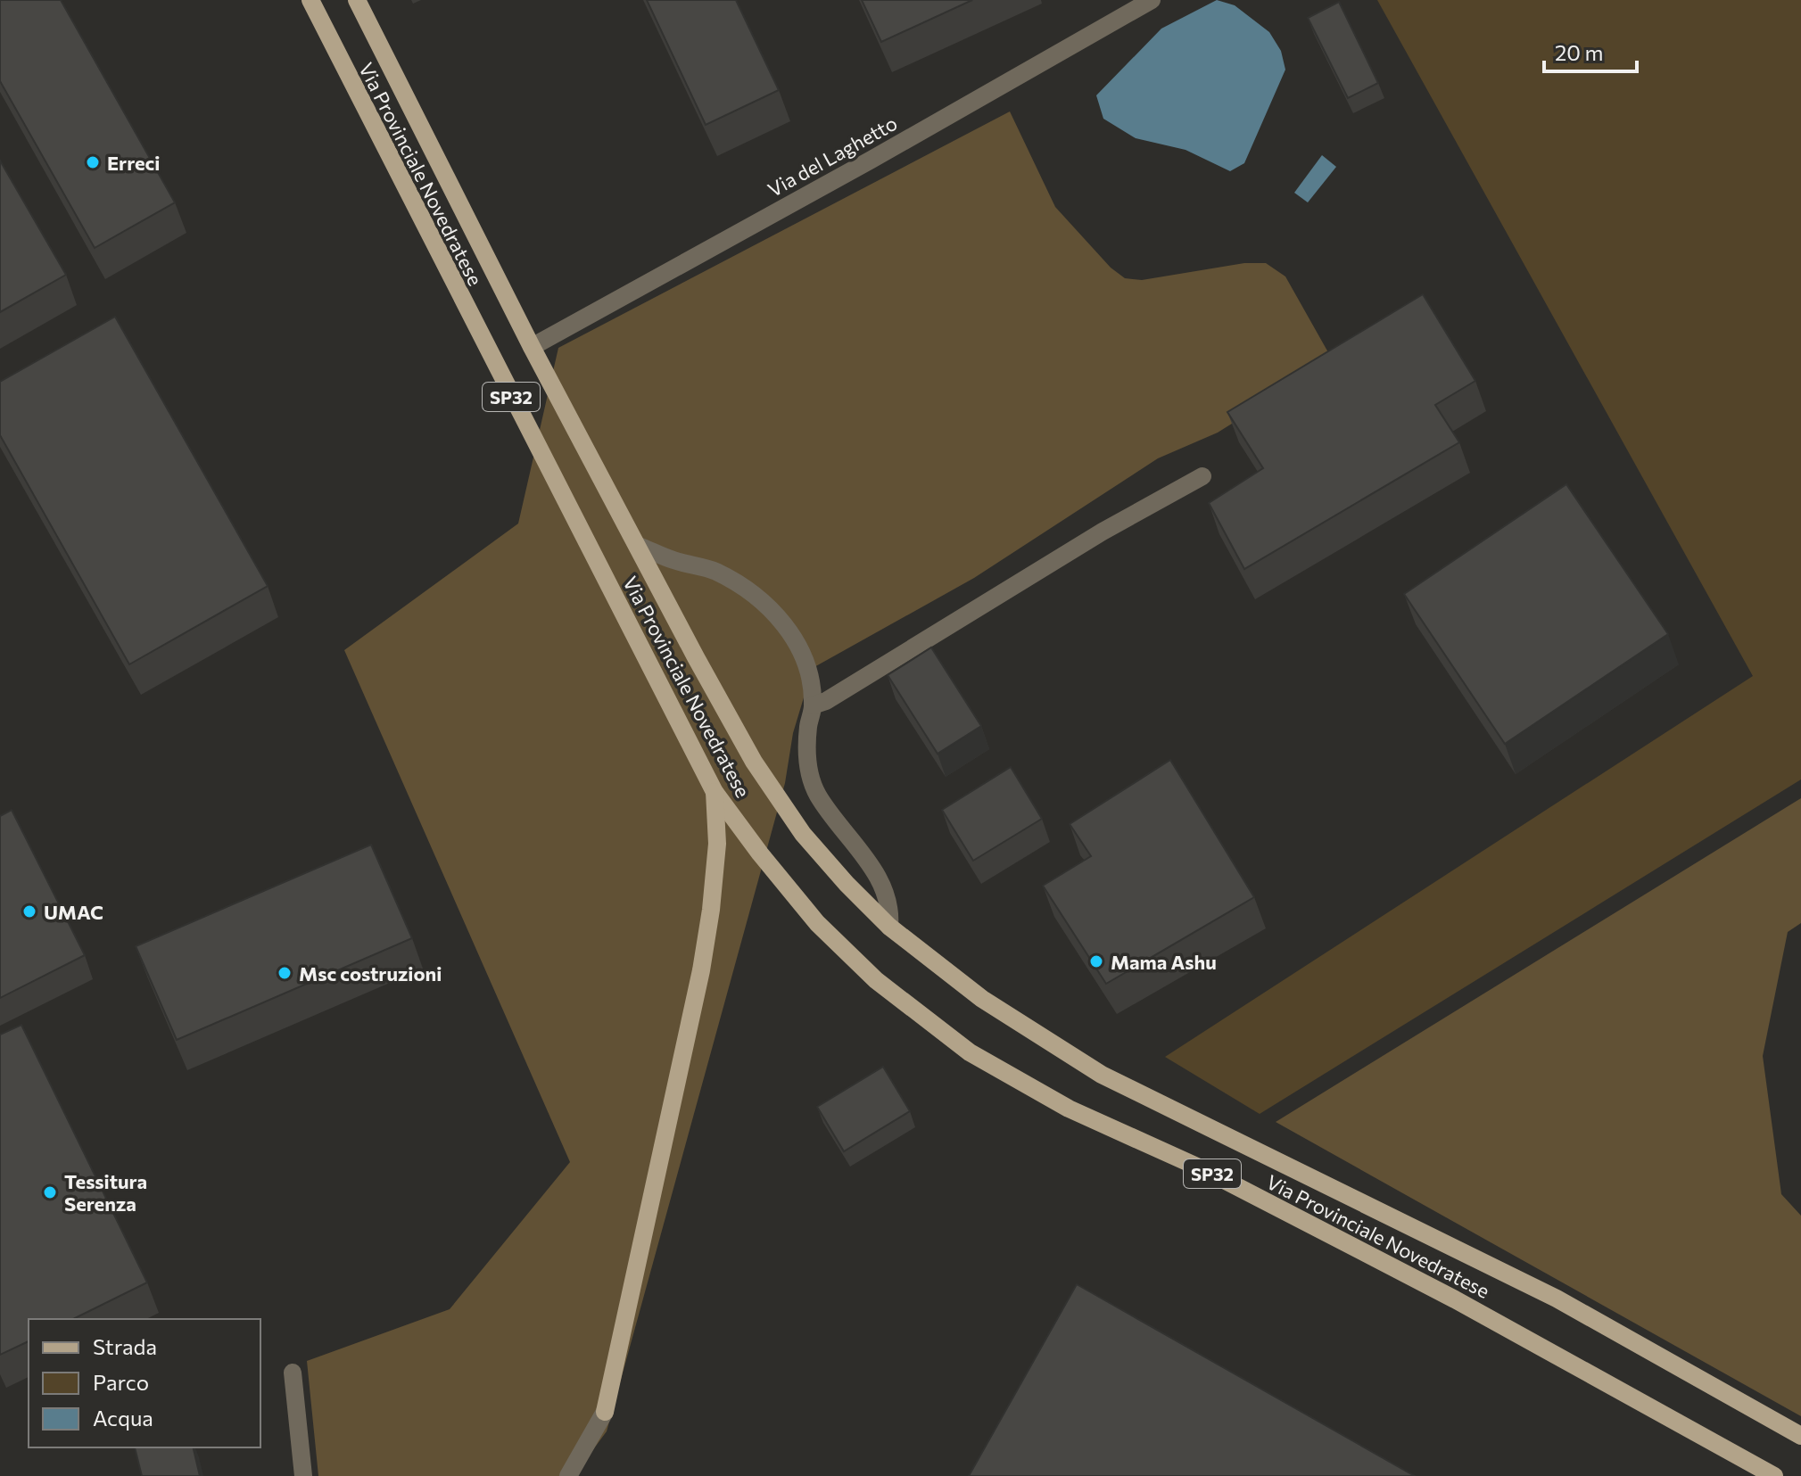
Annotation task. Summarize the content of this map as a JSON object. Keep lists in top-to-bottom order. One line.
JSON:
{"streets":{"main road":["Via Provinciale Novedratese","SP32"],"street":["Via del Laghetto"]},"crossings":[["Via del Laghetto","Via Provinciale Novedratese"]],"places":["Erreci","UMAC","Mama Ashu","Msc costruzioni","Tessitura Serenza"],"legend":["Strada","Parco","Acqua"],"scale_bar":"20 m"}
